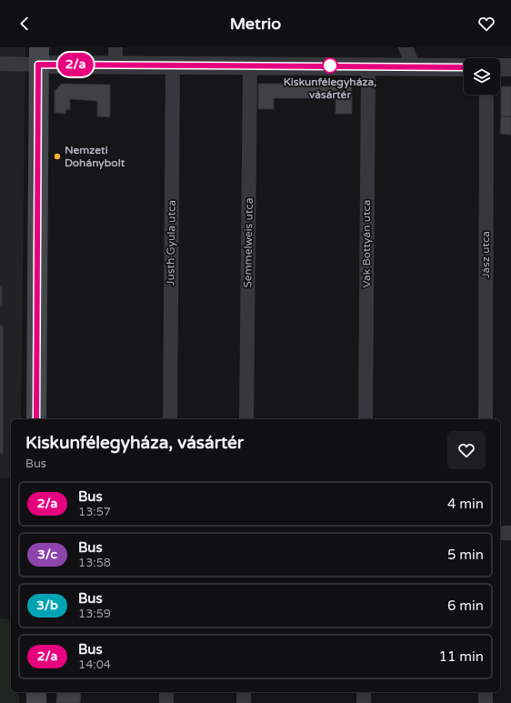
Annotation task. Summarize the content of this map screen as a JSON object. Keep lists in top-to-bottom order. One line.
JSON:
{"streets":{"street":["Justh Gyula utca","Semmelweis utca","Vak Bottyán utca","Jász utca"]},"places":["Kiskunfélegyháza, vásártér","Nemzeti Dohánybolt"],"lines":["bus line 2/a"],"page":{"header":"Metrio","on_map":"2/a","heading":["Kiskunfélegyháza, vásártér","Bus"],"list":[{"mark":"2/a","name":"Bus","note":"13:57","value":"4 min"},{"mark":"3/c","name":"Bus","note":"13:58","value":"5 min"},{"mark":"3/b","name":"Bus","note":"13:59","value":"6 min"},{"mark":"2/a","name":"Bus","note":"14:04","value":"11 min"}]}}
